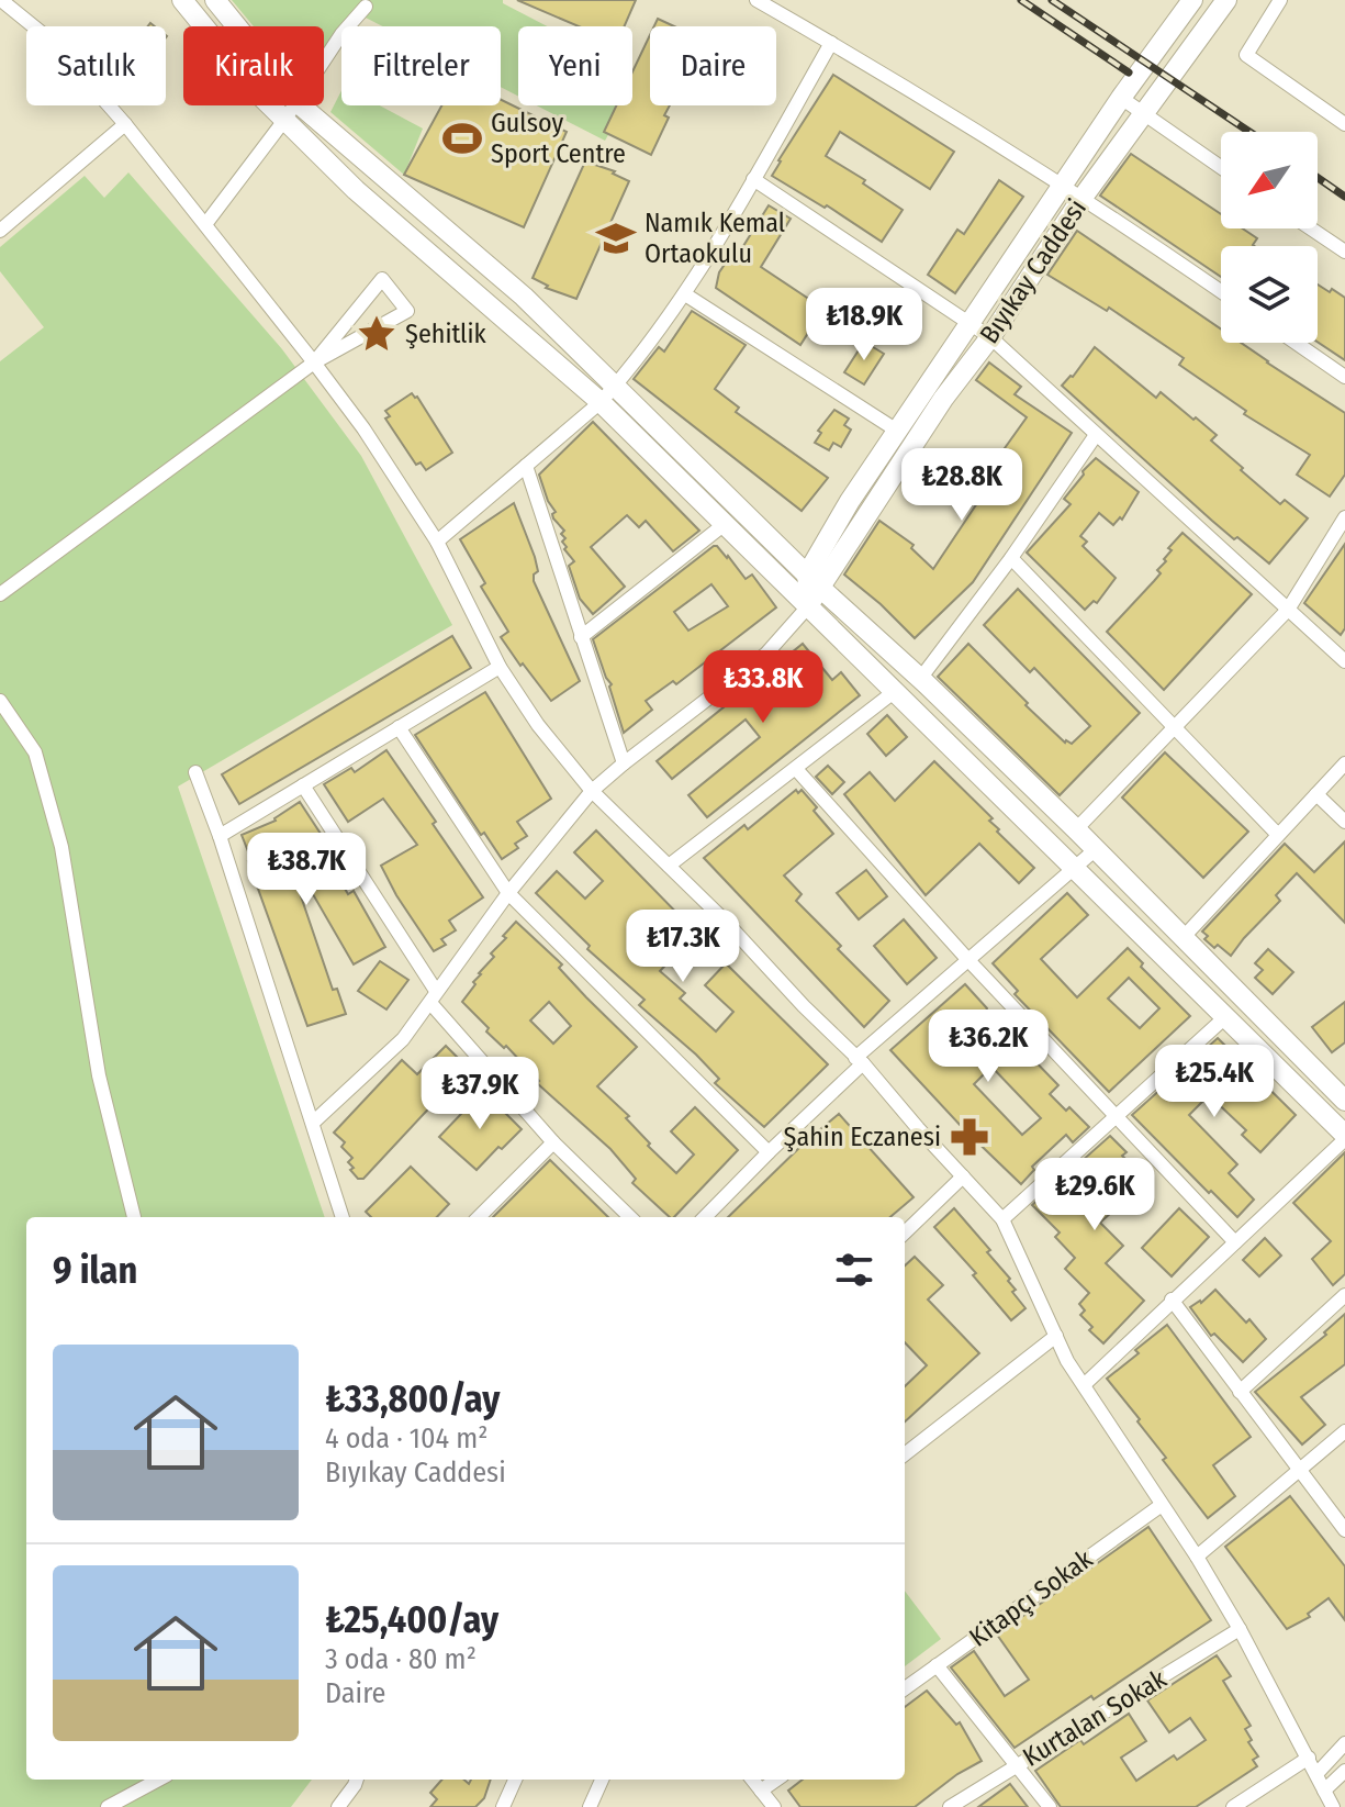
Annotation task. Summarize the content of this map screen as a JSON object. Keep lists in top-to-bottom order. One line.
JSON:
{"streets":{"street":["Bıyıkay Caddesi","Kitapçı Sokak","Kurtalan Sokak"]},"places":{"sports":["Gulsoy Sport Centre"],"school or university":["Namık Kemal Ortaokulu"],"place":["Şehitlik"],"pharmacy":["Şahin Eczanesi"]},"north":"bottom left","page":{"chip":["Satılık","Kiralık","Filtreler","Yeni","Daire"],"price":["₺18.9K","₺28.8K","₺33.8K","₺38.7K","₺17.3K","₺36.2K","₺25.4K","₺37.9K","₺29.6K"],"heading":"9 ilan","list":[{"name":"₺33,800/ay","note":"4 oda · 104 m² · Bıyıkay Caddesi"},{"name":"₺25,400/ay","note":"3 oda · 80 m² · Daire"}]}}
